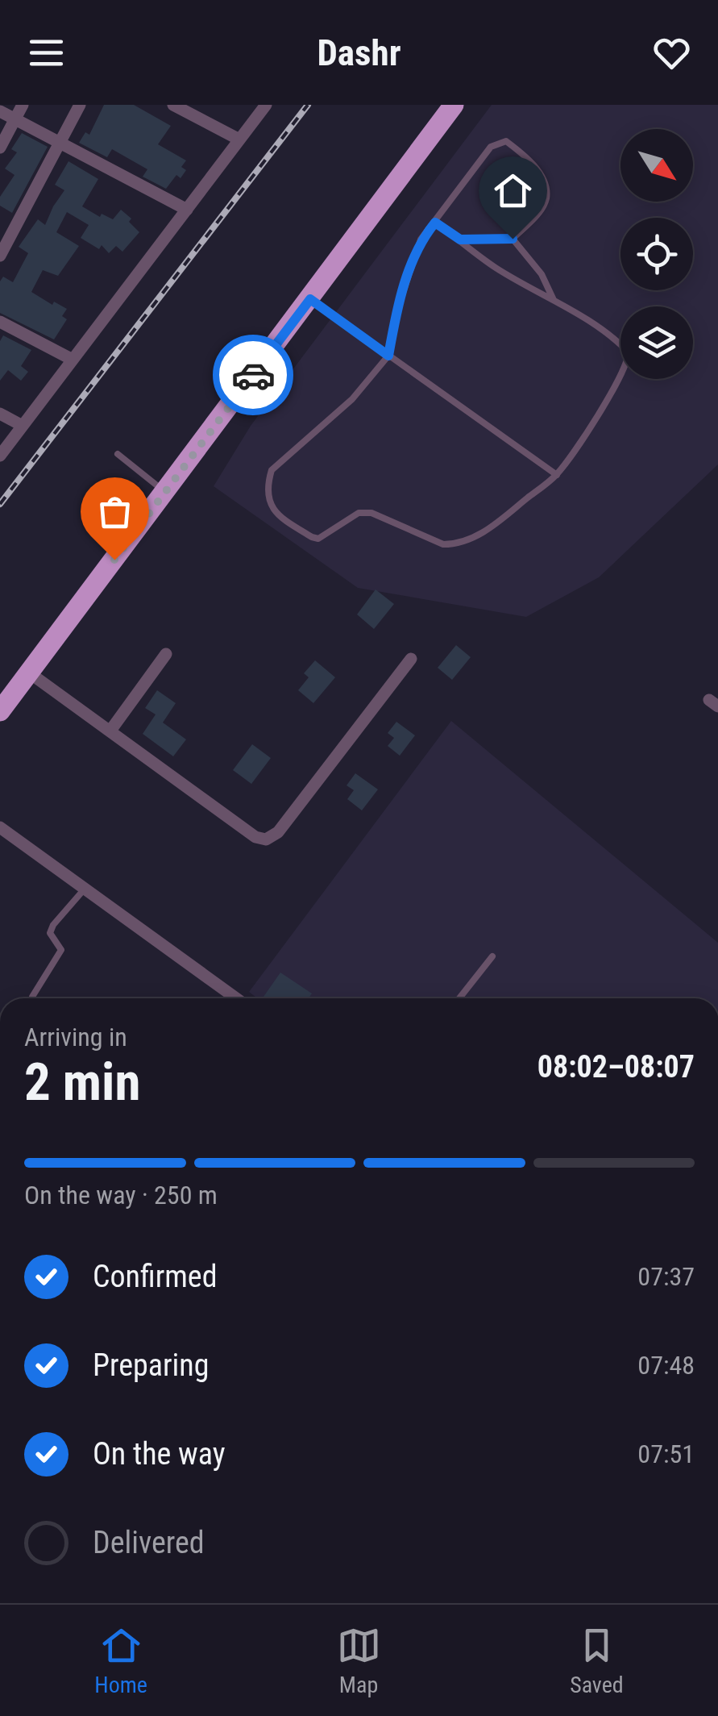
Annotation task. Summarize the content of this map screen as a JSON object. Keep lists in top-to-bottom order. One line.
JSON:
{"north":"bottom right","page":{"header":"Dashr","heading":["2 min","Arriving in","08:02–08:07"],"bar":"On the way · 250 m","list":[["Confirmed","07:37"],["Preparing","07:48"],["On the way","07:51"],"Delivered"],"tabs":["Home","Map","Saved"]}}
